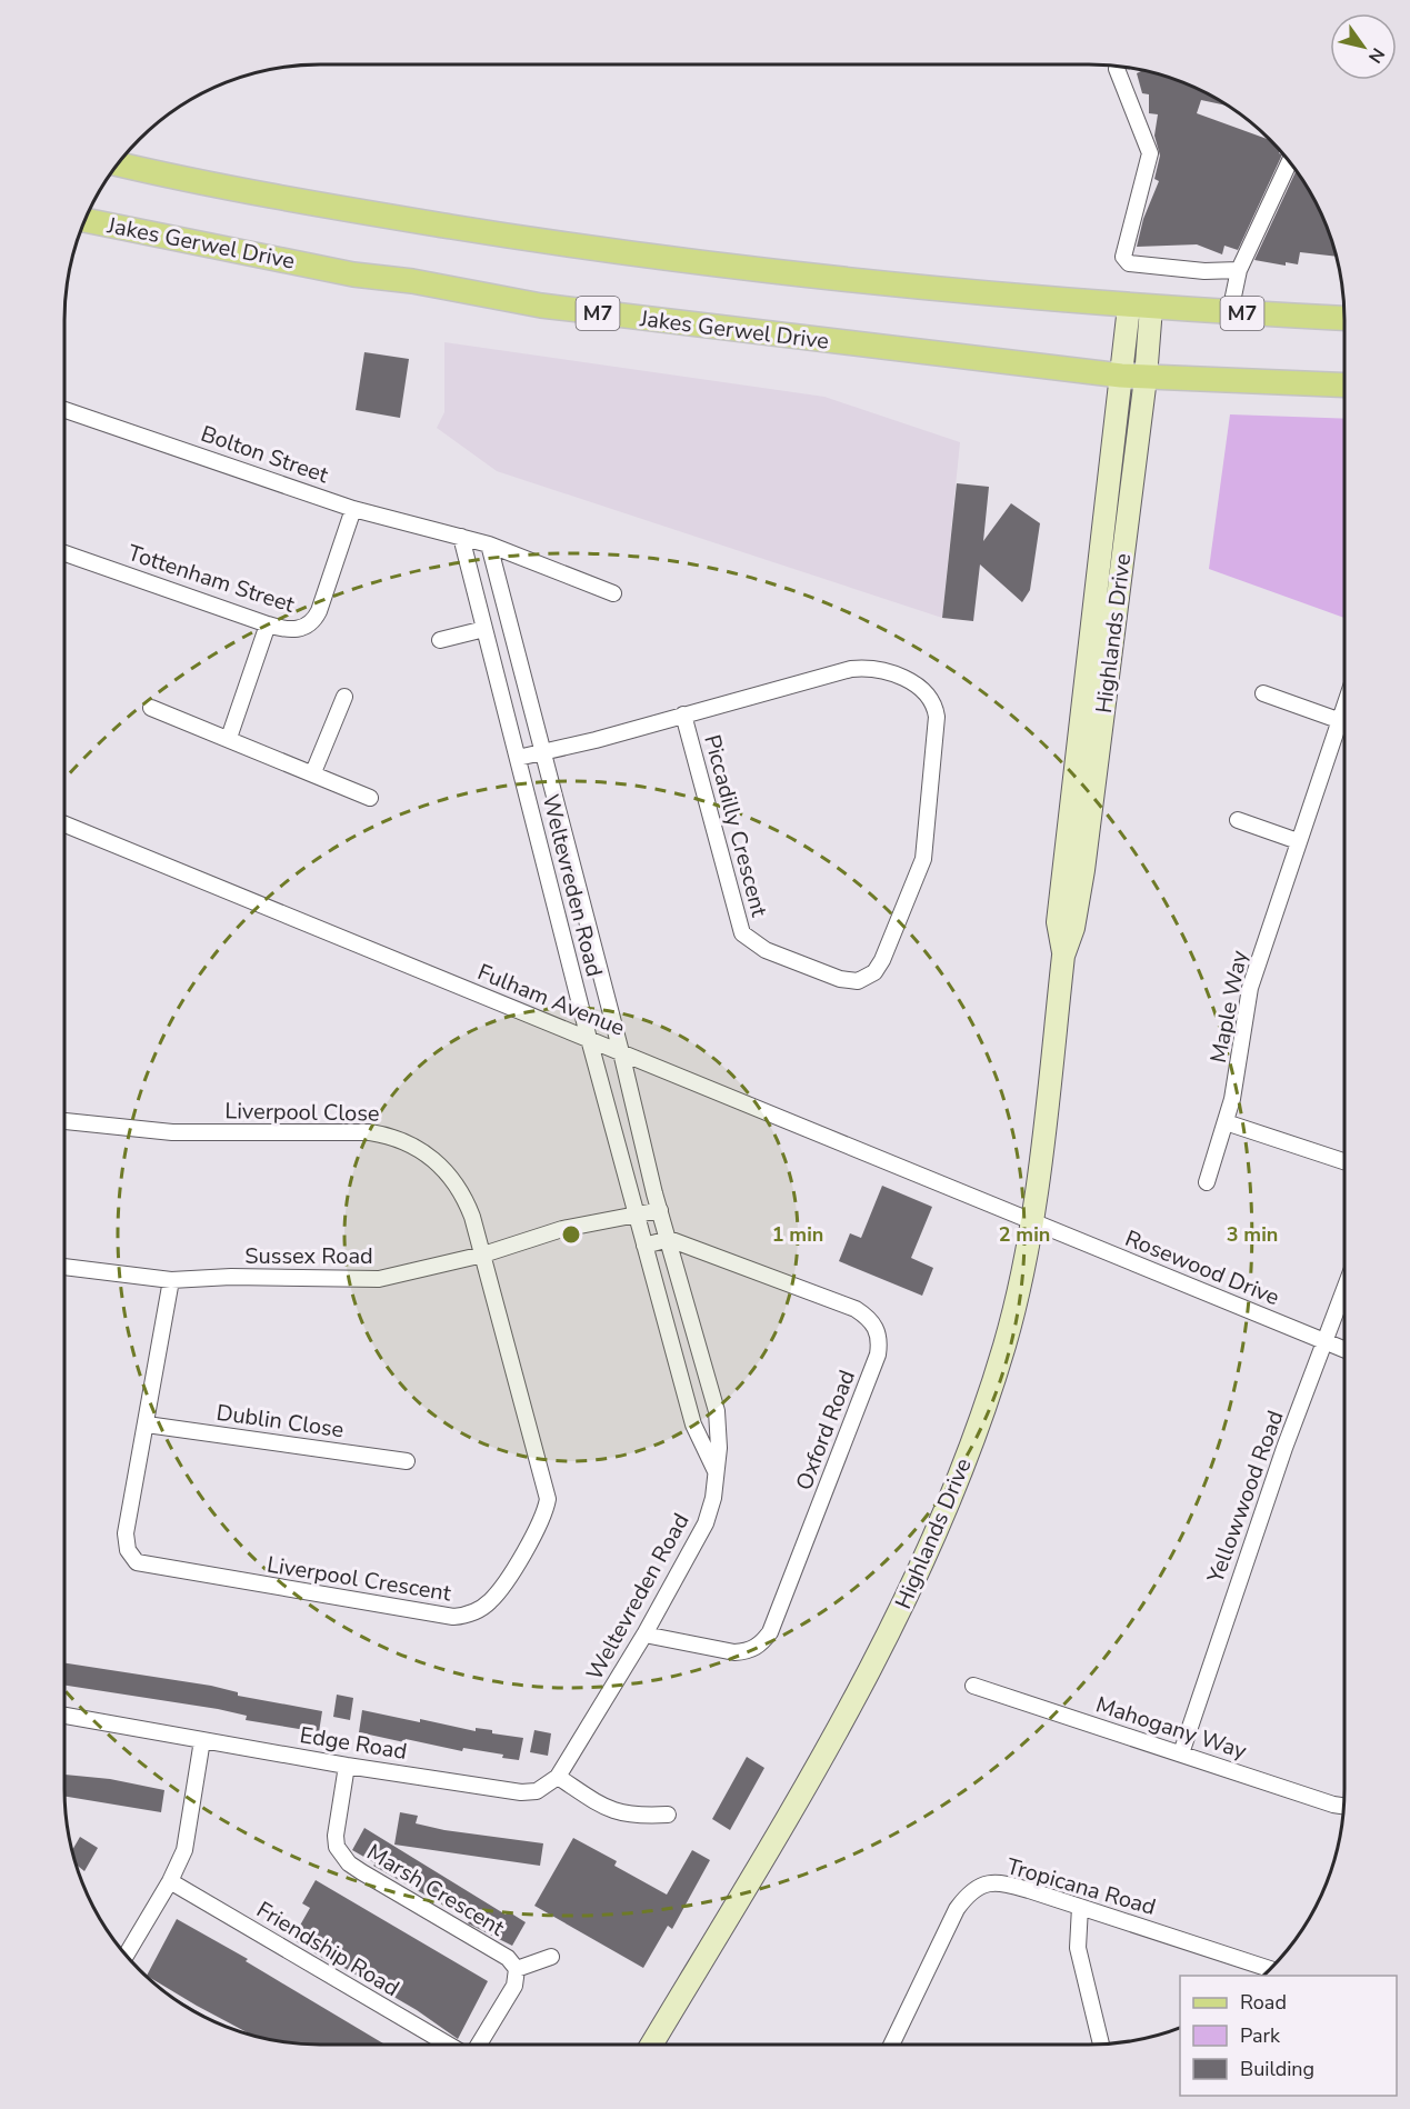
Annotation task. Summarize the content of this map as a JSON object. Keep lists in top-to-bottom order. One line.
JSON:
{"streets":{"main road":["Jakes Gerwel Drive","M7","Highlands Drive"],"street":["Bolton Street","Tottenham Street","Piccadilly Crescent","Weltevreden Road","Fulham Avenue","Maple Way","Liverpool Close","Sussex Road","Rosewood Drive","Dublin Close","Oxford Road","Yellowwood Road","Liverpool Crescent","Mahogany Way","Edge Road","Tropicana Road","Marsh Crescent","Friendship Road"]},"crossings":[["Jakes Gerwel Drive","Highlands Drive"],["M7","Highlands Drive"],["Bolton Street","Tottenham Street"],["Bolton Street","Weltevreden Road"],["Highlands Drive","Fulham Avenue"],["Highlands Drive","Rosewood Drive"],["Piccadilly Crescent","Weltevreden Road"],["Weltevreden Road","Fulham Avenue"],["Weltevreden Road","Sussex Road"],["Weltevreden Road","Oxford Road"],["Weltevreden Road","Edge Road"],["Fulham Avenue","Rosewood Drive"],["Liverpool Close","Sussex Road"],["Liverpool Close","Liverpool Crescent"],["Sussex Road","Liverpool Crescent"],["Rosewood Drive","Yellowwood Road"],["Dublin Close","Liverpool Crescent"],["Yellowwood Road","Mahogany Way"],["Edge Road","Marsh Crescent"]],"legend":["Road","Park","Building"],"north":"bottom right","rings":["1 min","2 min","3 min"]}
